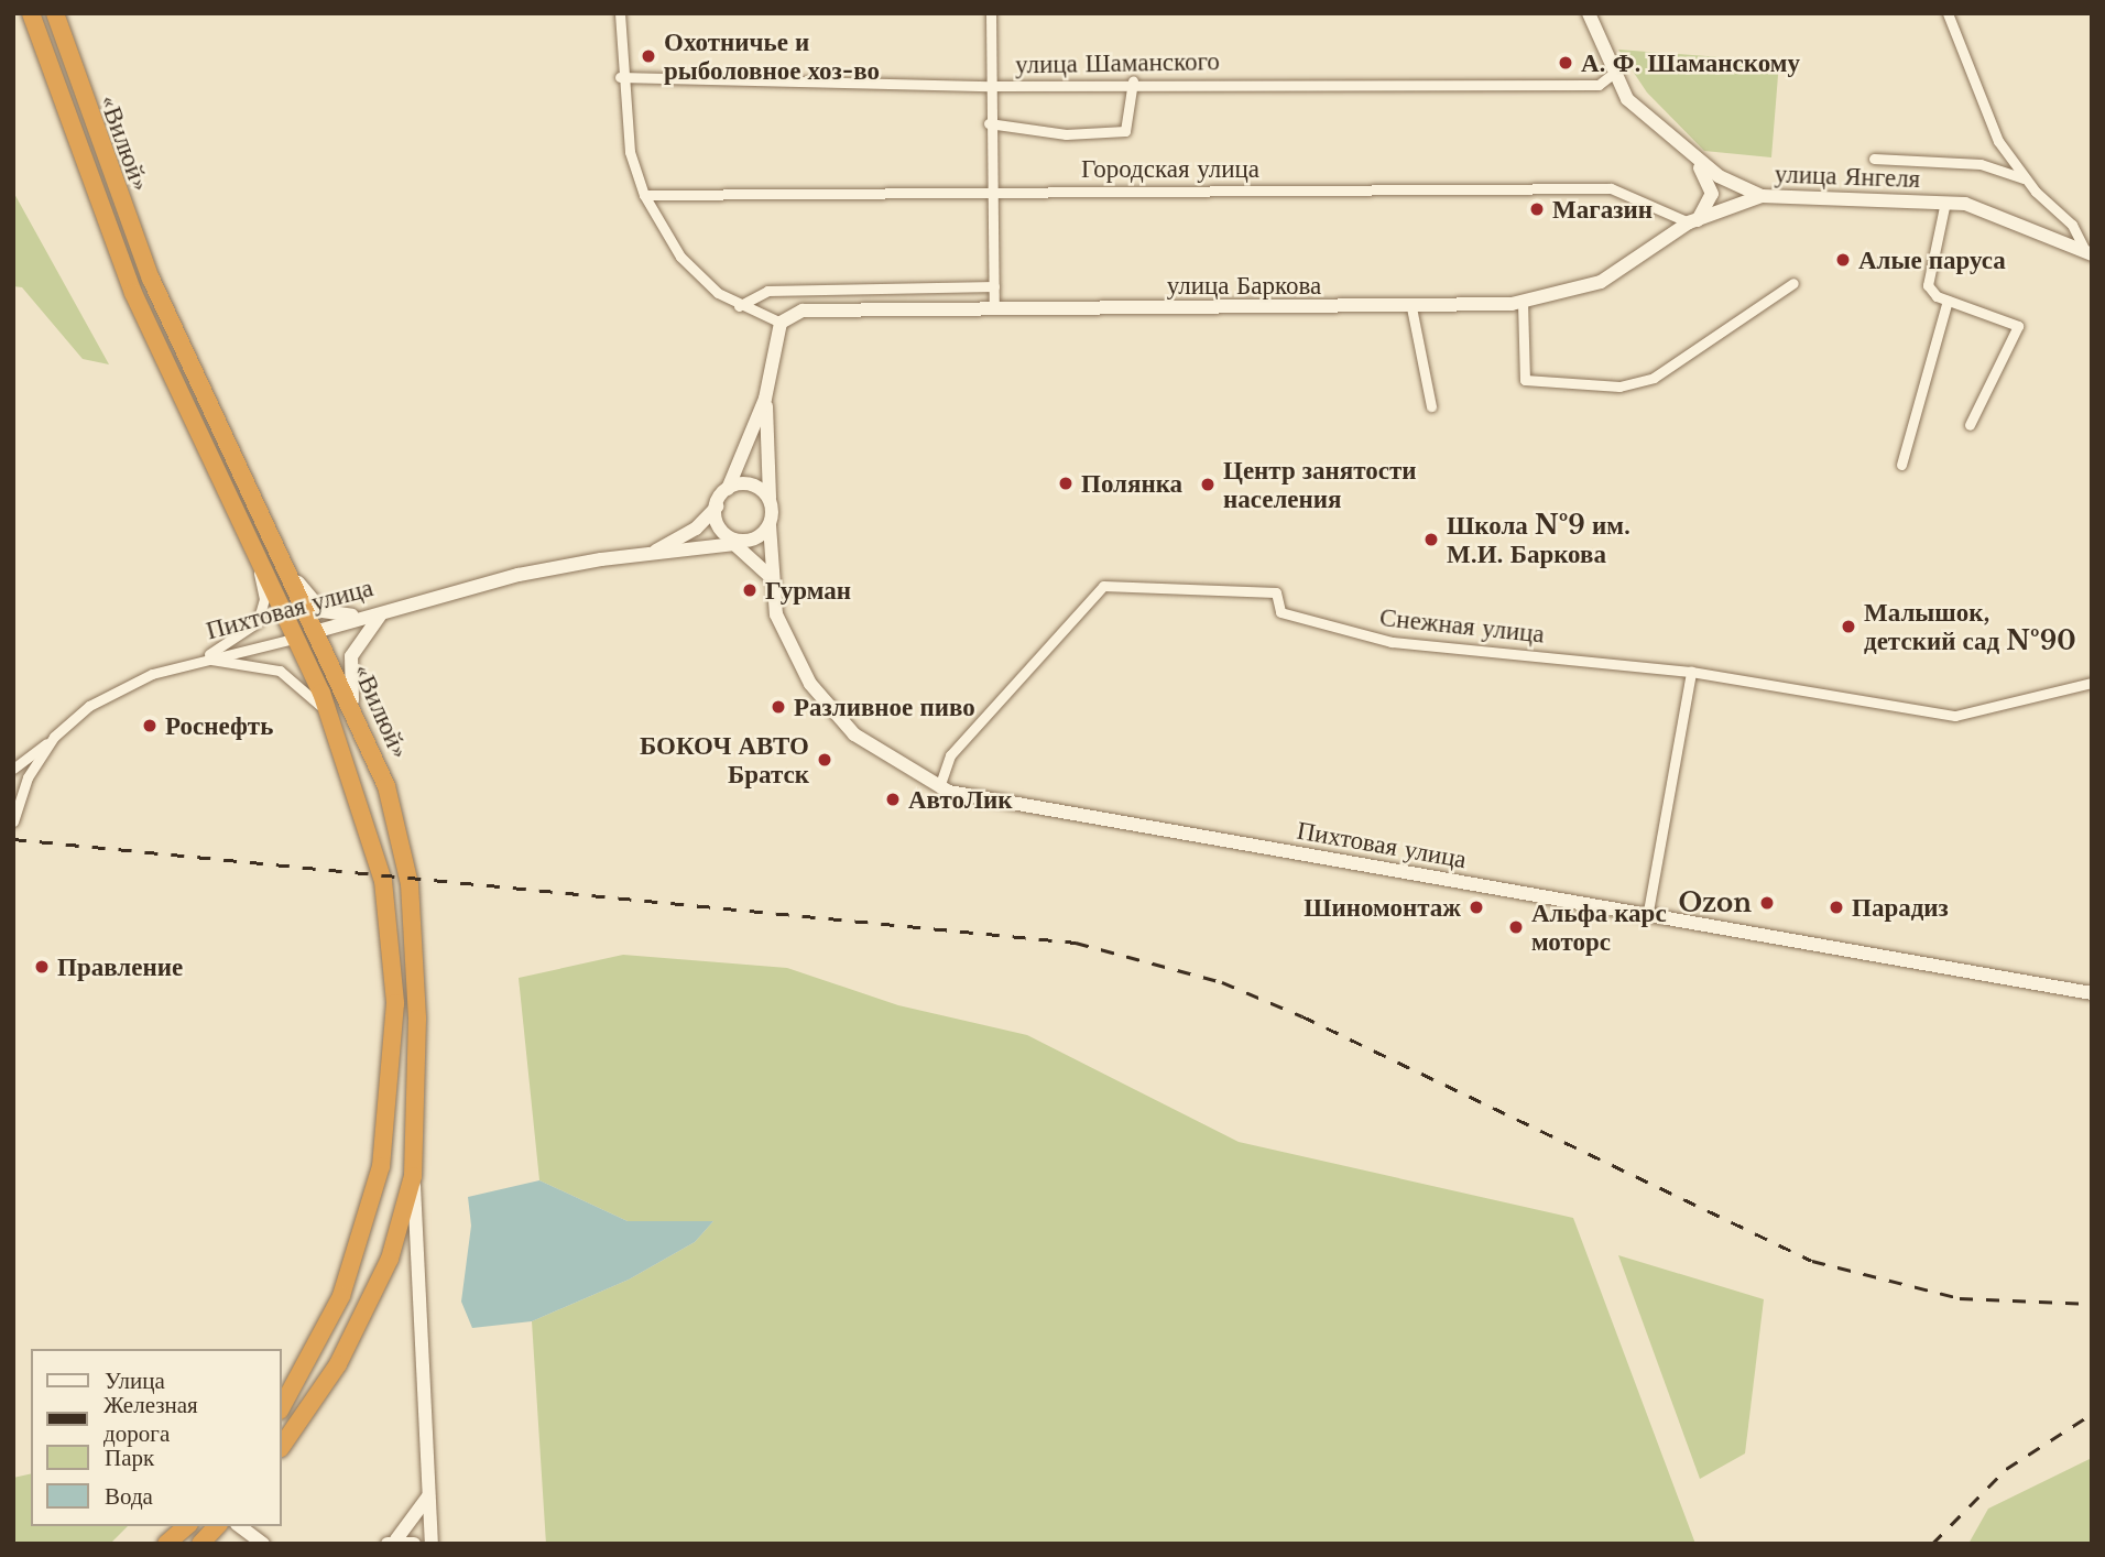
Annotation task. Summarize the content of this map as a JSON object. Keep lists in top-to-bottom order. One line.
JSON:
{"streets":{"highway":["«Вилюй»","Пихтовая улица"],"main road":["улица Янгеля","улица Баркова"],"street":["улица Шаманского","Городская улица","Снежная улица"]},"crossings":[["улица Шаманского","улица Янгеля"],["«Вилюй»","Пихтовая улица"],["Городская улица","улица Баркова"],["улица Янгеля","улица Баркова"],["Пихтовая улица","Снежная улица"]],"places":["Охотничье и рыболовное хоз-во","А. Ф. Шаманскому","Магазин","Алые паруса","Полянка","Центр занятости населения","Школа №9 им. М.И. Баркова","Гурман","Малышок, детский сад №90","Разливное пиво","Роснефть","БОКОЧ АВТО Братск","АвтоЛик","Ozon","Шиномонтаж","Парадиз","Альфа карс моторс","Правление"],"legend":["Улица","Железная дорога","Парк","Вода"]}
